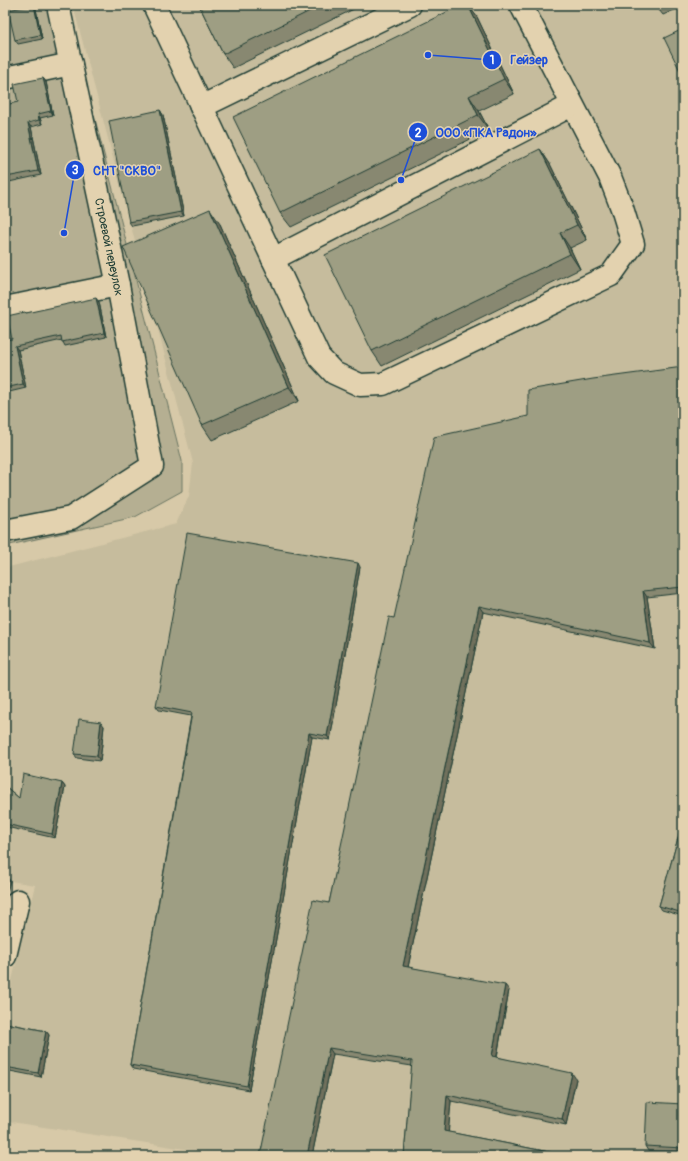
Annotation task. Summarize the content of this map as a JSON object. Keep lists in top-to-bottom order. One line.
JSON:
{"streets":{"lane":["Строевой переулок"]},"places":["Гейзер","ООО «ПКА Радон»","СНТ \"СКВО\""]}
